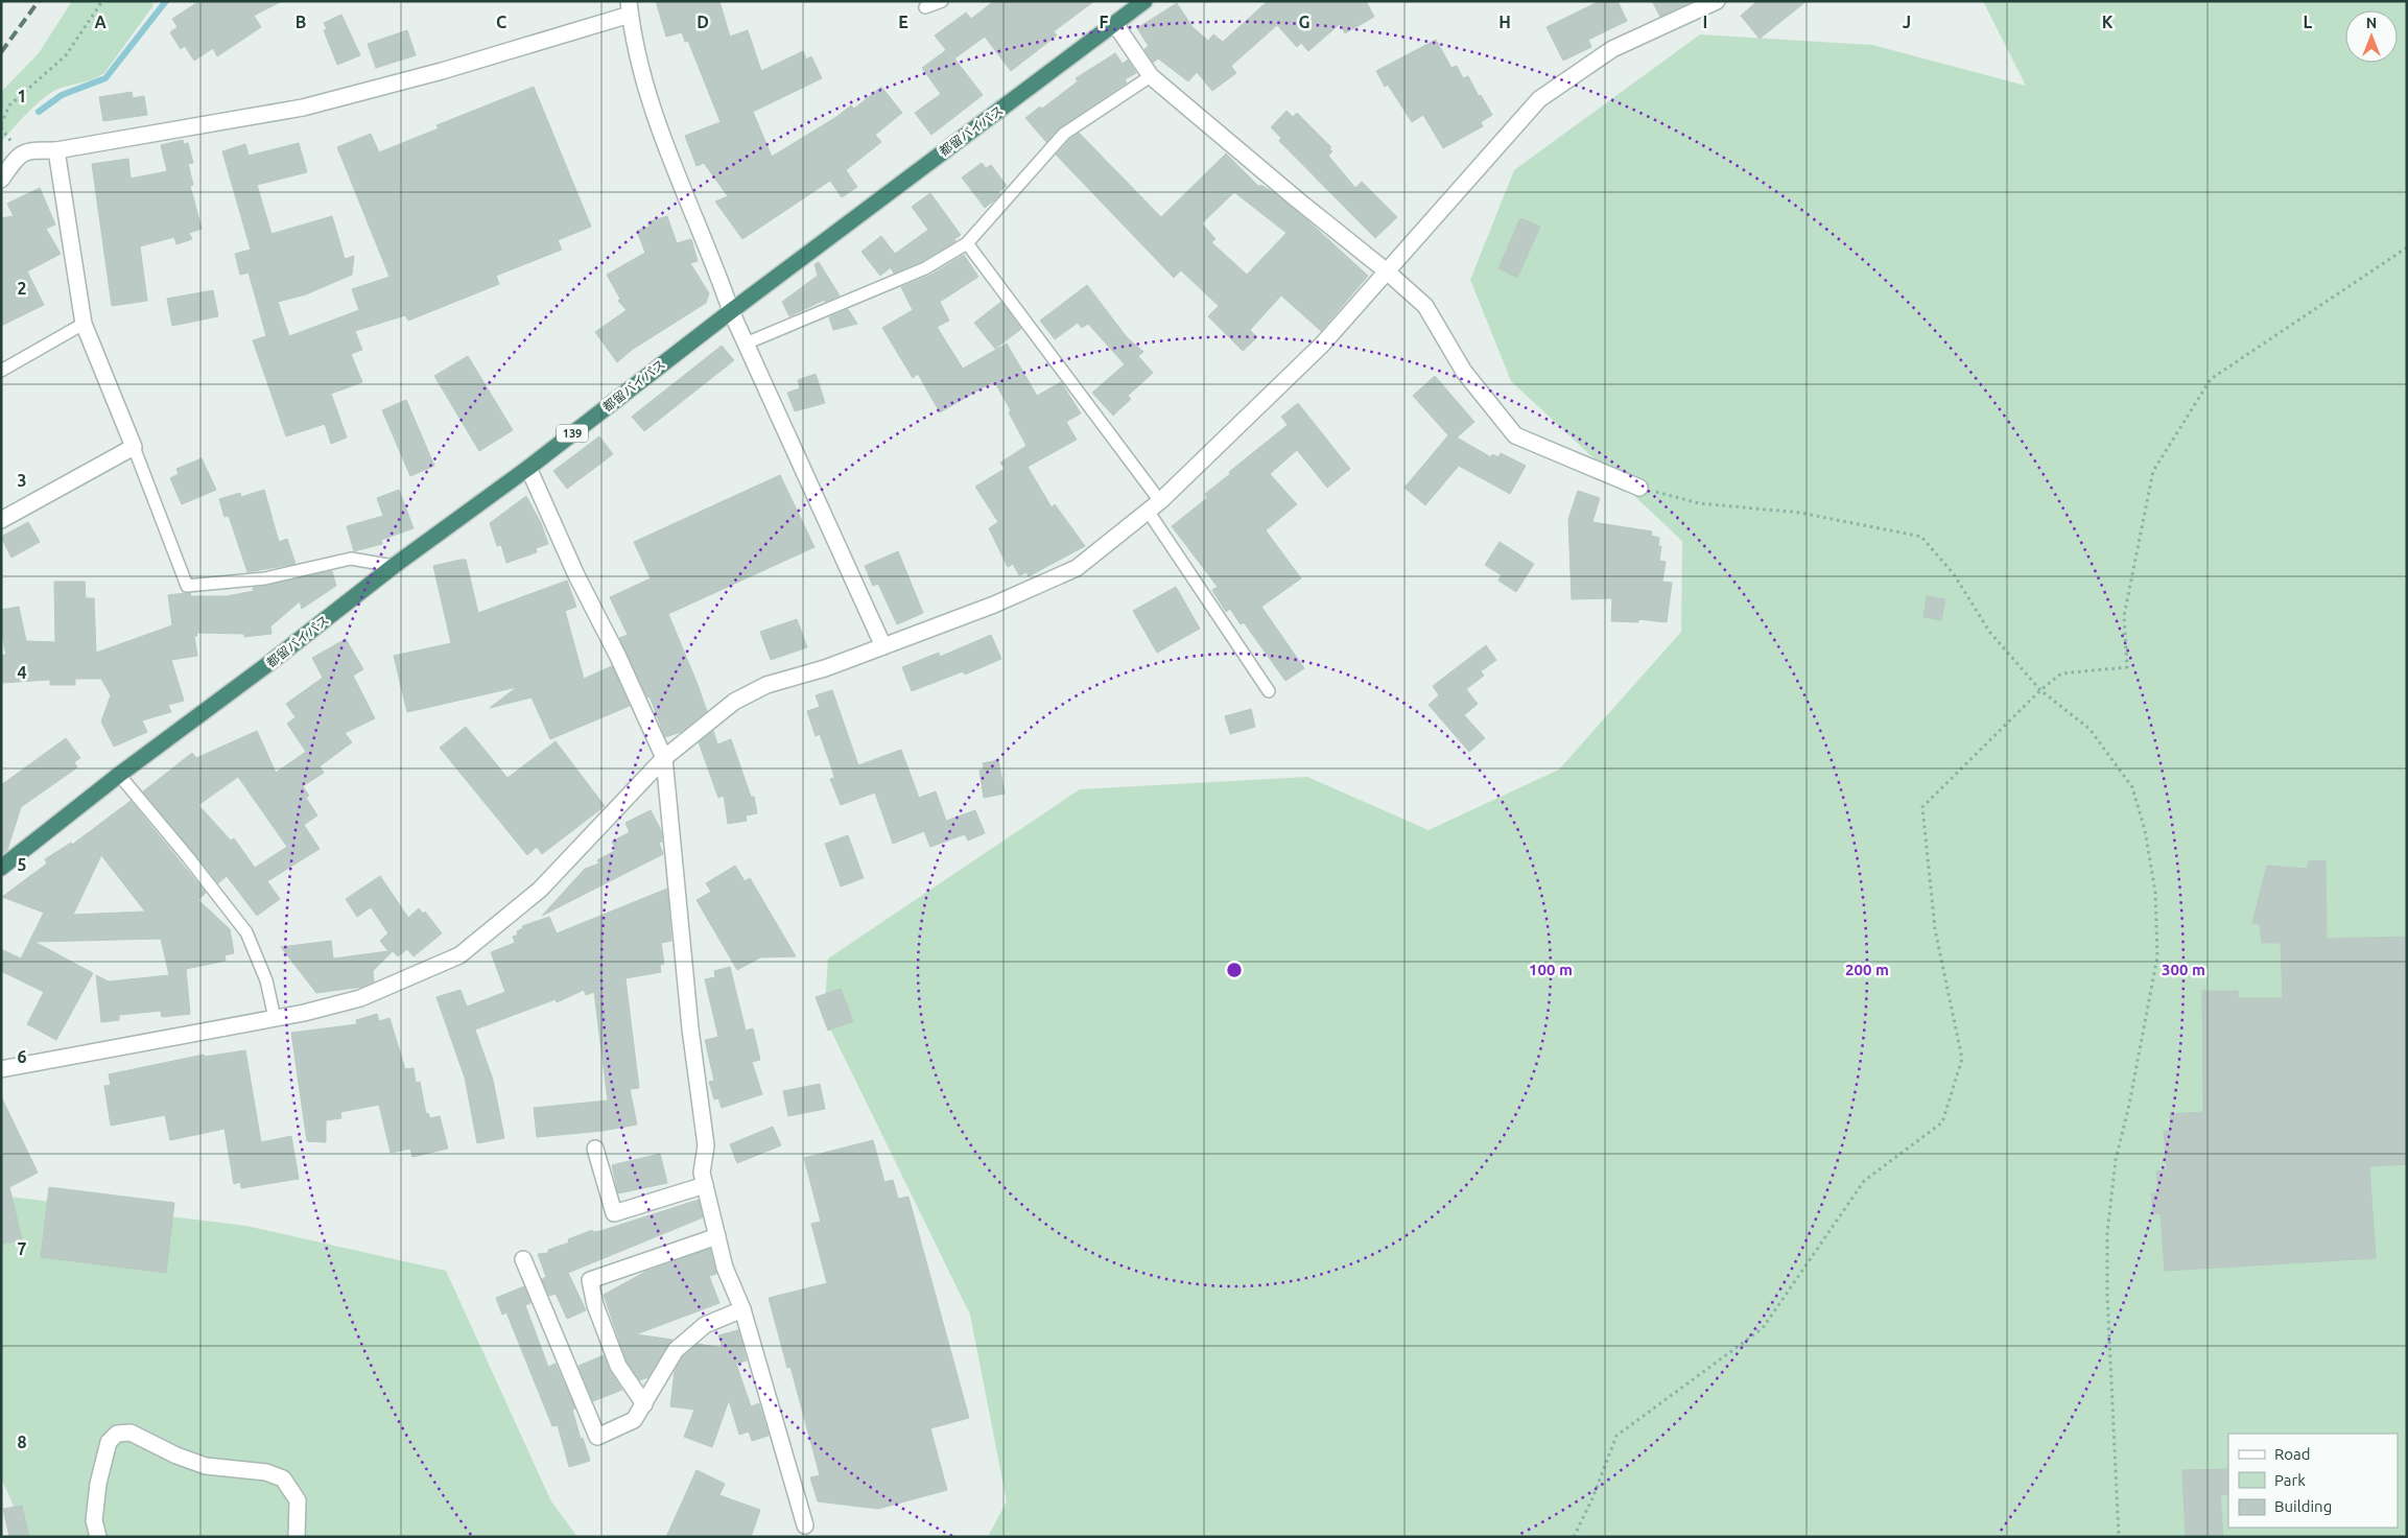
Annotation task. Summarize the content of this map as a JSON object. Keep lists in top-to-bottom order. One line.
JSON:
{"streets":{"highway":["都留バイパス","139"]},"legend":["Road","Park","Building"],"north":"top","grid":{"columns":["A","B","C","D","E","F","G","H","I","J","K","L"],"rows":["1","2","3","4","5","6","7","8"]},"rings":["100 m","200 m","300 m"]}
